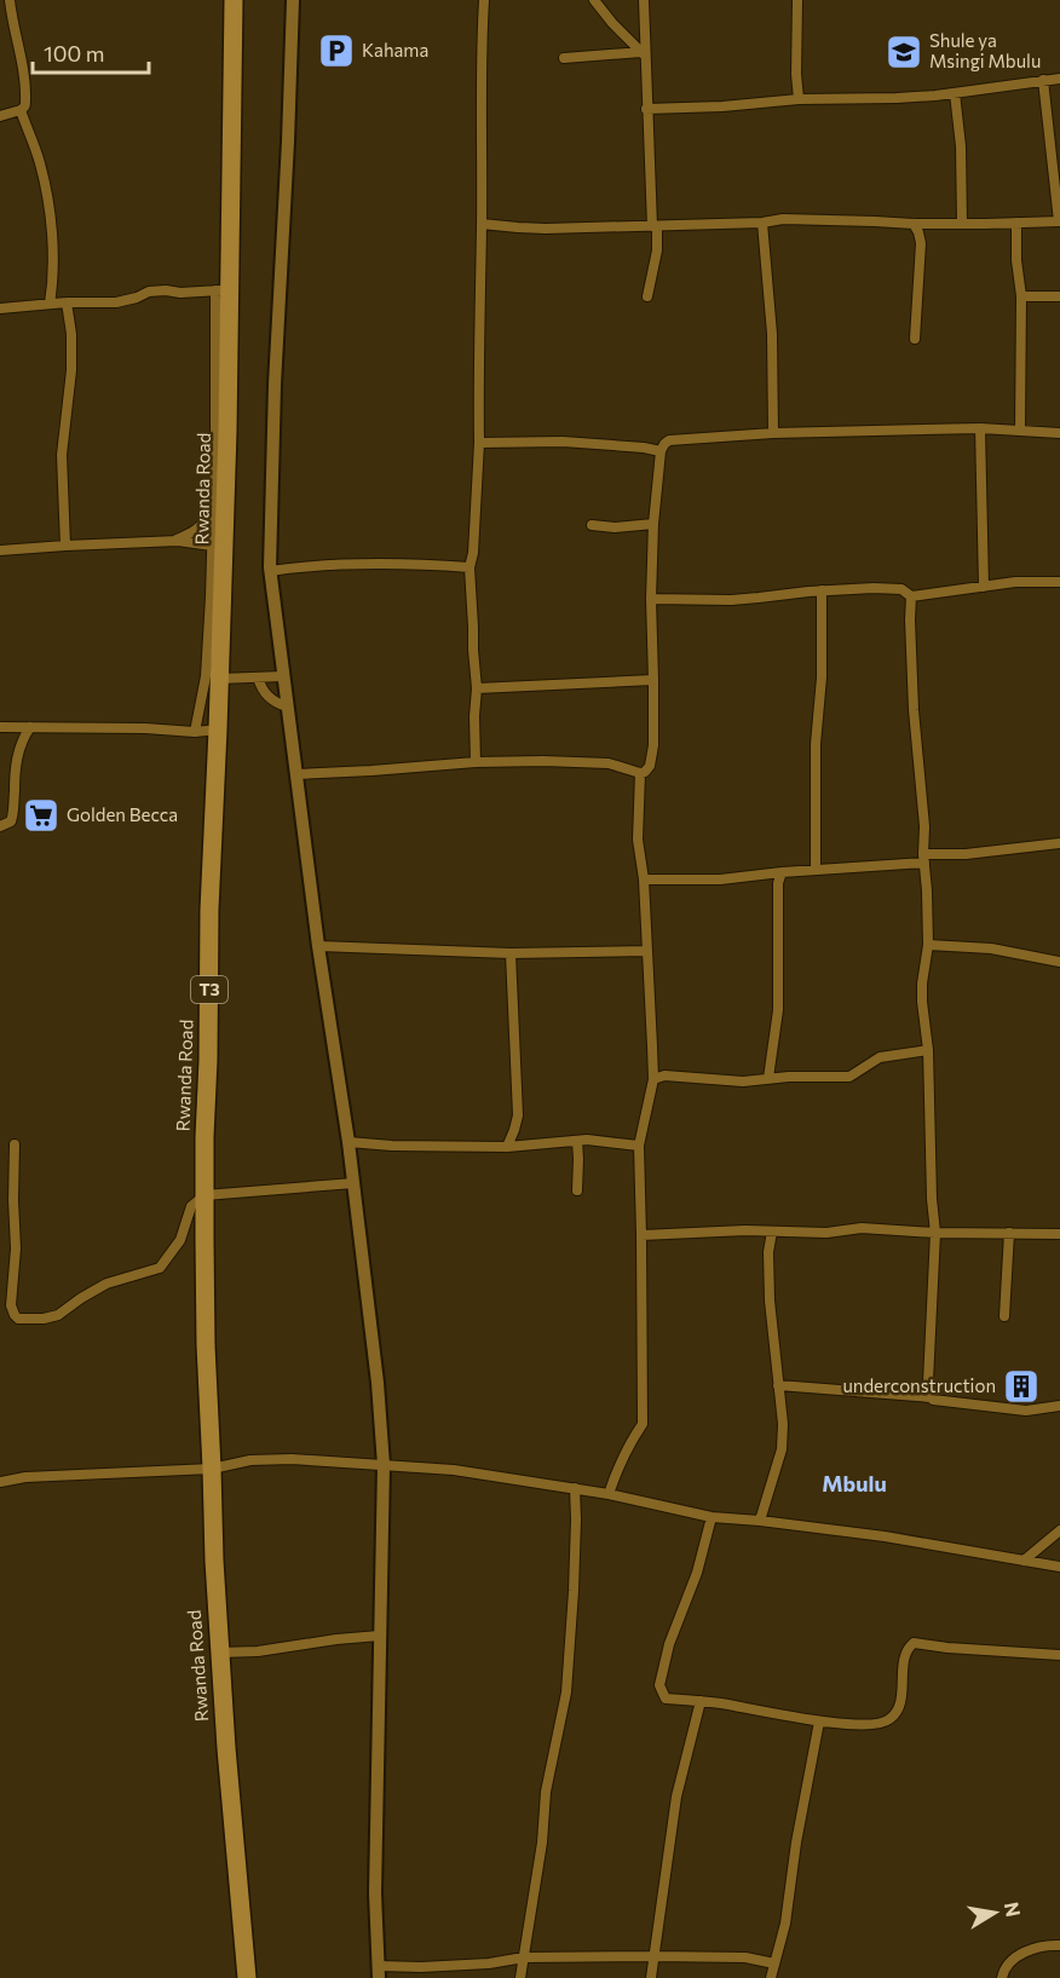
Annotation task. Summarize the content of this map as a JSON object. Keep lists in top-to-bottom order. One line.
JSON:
{"streets":{"highway":["Rwanda Road","T3"]},"districts":["Mbulu"],"places":{"parking":["Kahama"],"school or university":["Shule ya Msingi Mbulu"],"supermarket":["Golden Becca"],"building":["underconstruction"]},"scale_bar":"100 m","north":"right"}
